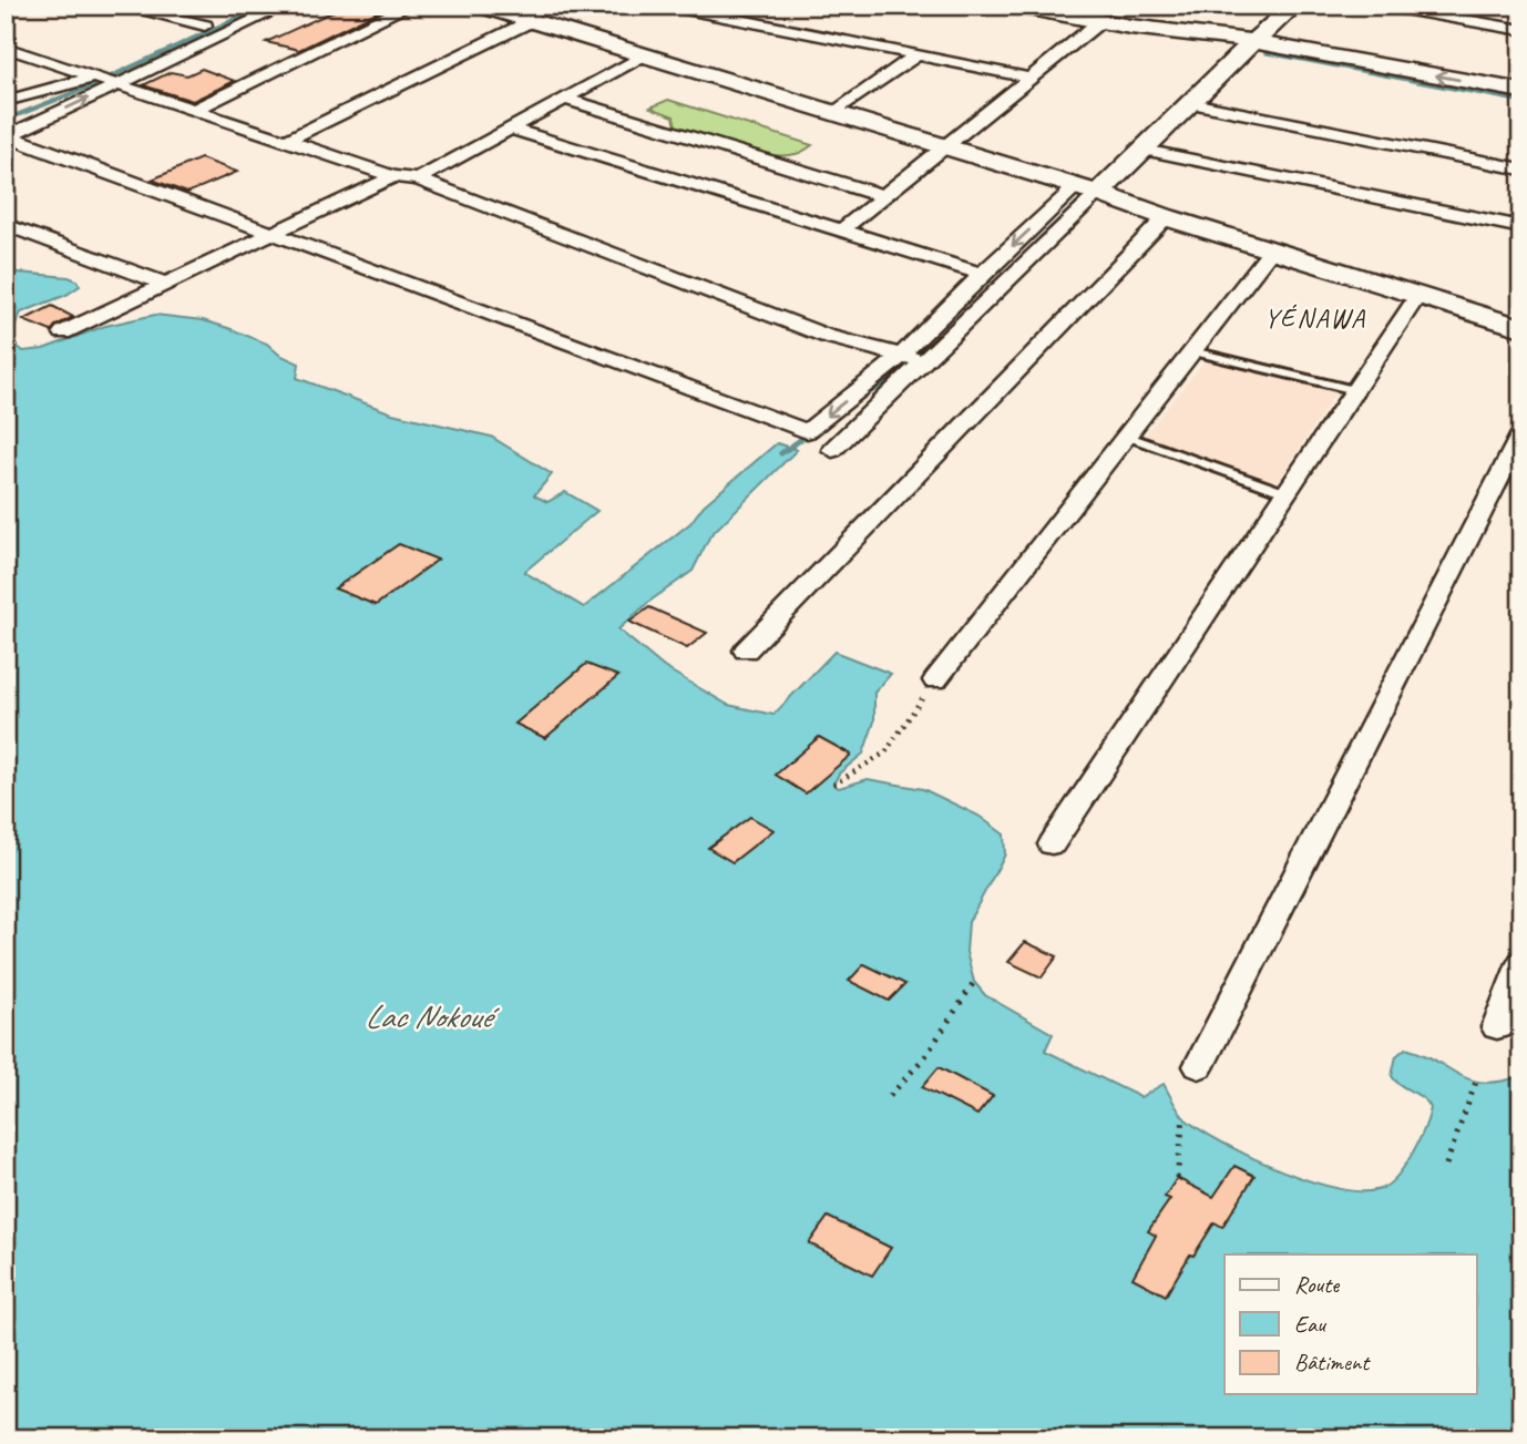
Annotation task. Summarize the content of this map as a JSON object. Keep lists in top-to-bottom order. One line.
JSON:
{"districts":["YÉNAWA"],"water":["Lac Nokoué"],"legend":["Route","Eau","Bâtiment"]}
